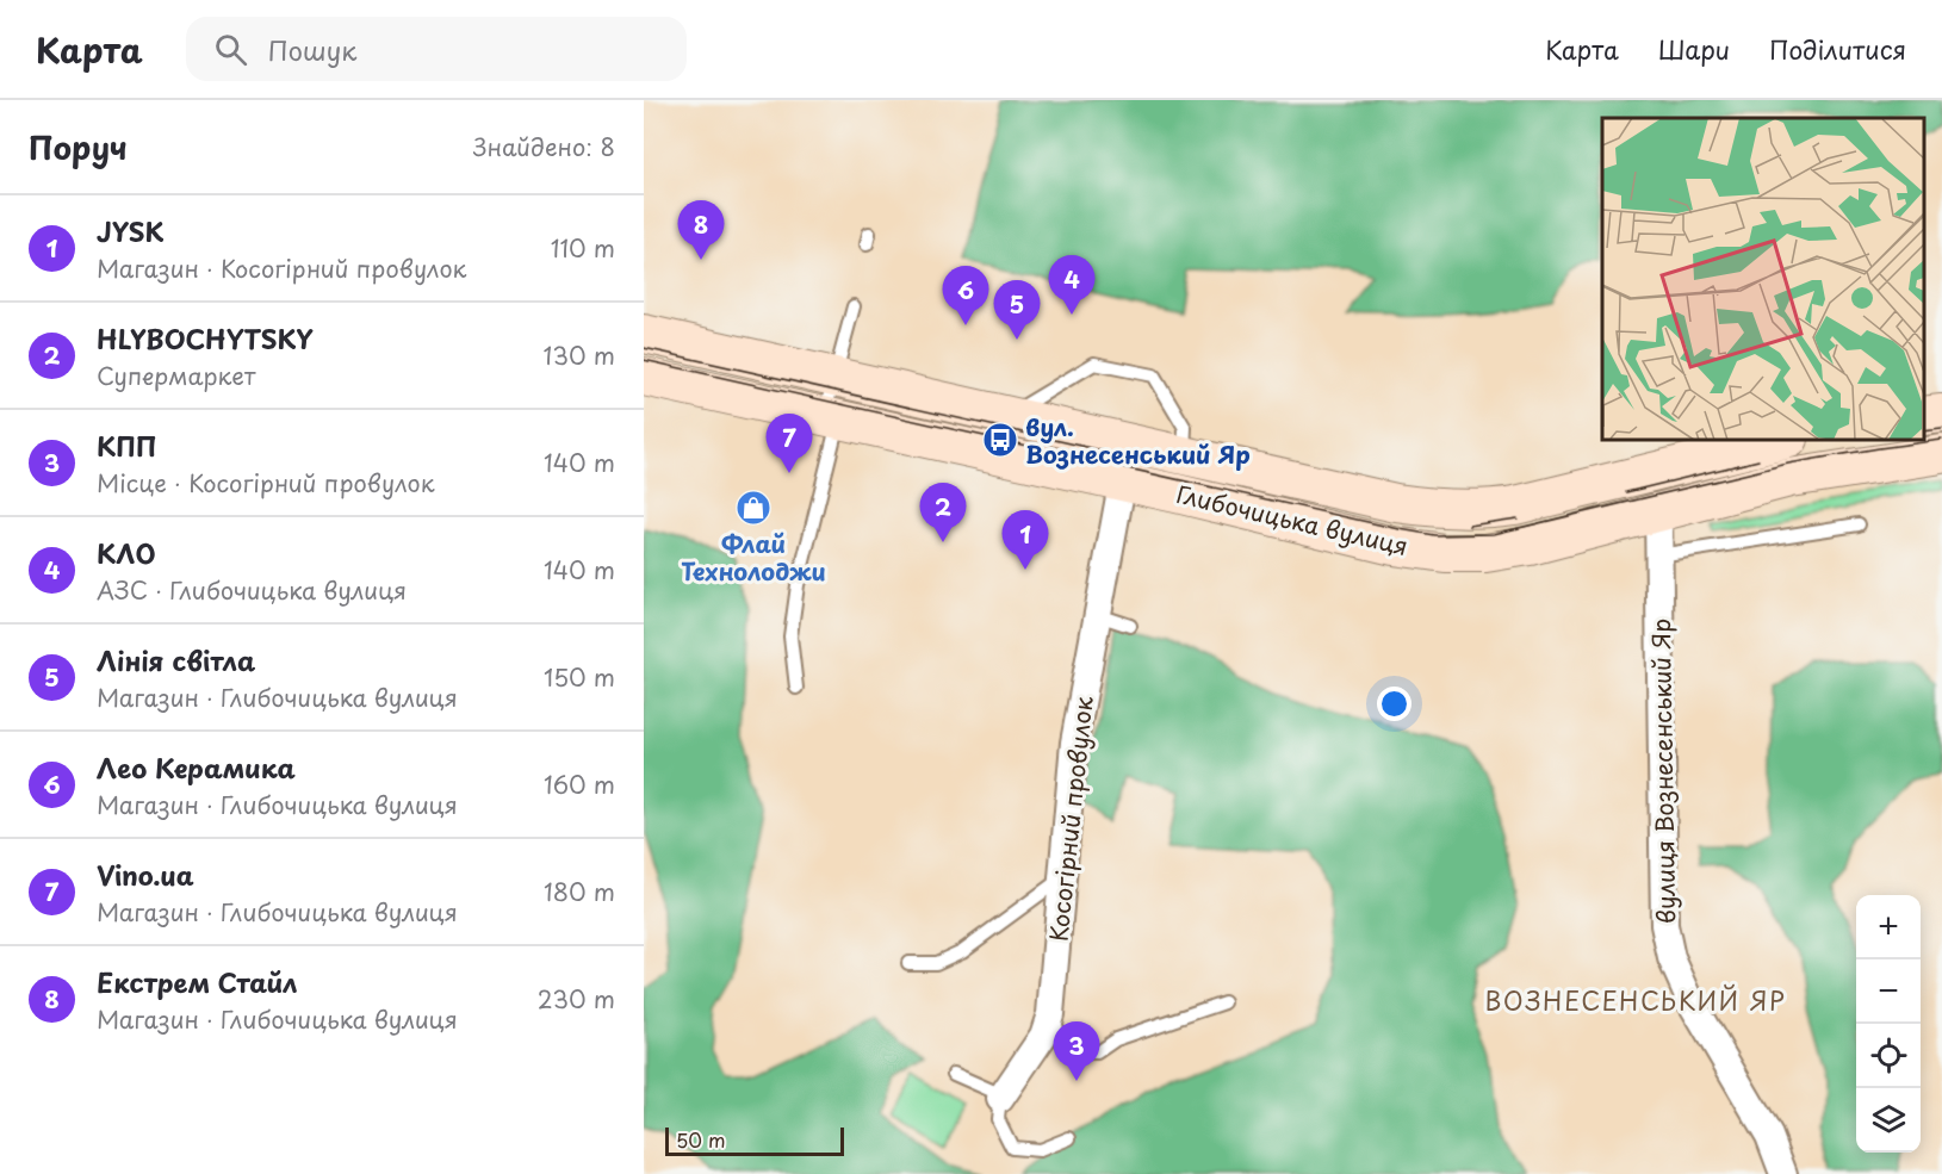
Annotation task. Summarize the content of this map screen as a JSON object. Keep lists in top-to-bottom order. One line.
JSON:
{"streets":{"main road":["Глибочицька вулиця"],"street":["вулиця Вознесенський Яр","Косогірний провулок"]},"crossings":[["Глибочицька вулиця","вулиця Вознесенський Яр"],["Глибочицька вулиця","Косогірний провулок"]],"districts":["ВОЗНЕСЕНСЬКИЙ ЯР"],"places":{"bus stop":["вул. Вознесенський Яр"],"shop":["Флай Технолоджи"]},"scale_bar":"50 m","page":{"header":"Карта","search":"Пошук","nav":["Карта","Шари","Поділитися"],"heading":["Поруч","Знайдено: 8"],"list":[{"mark":"1","name":"JYSK","note":"Магазин · Косогірний провулок","value":"110 m"},{"mark":"2","name":"HLYBOCHYTSKY","note":"Супермаркет","value":"130 m"},{"mark":"3","name":"КПП","note":"Місце · Косогірний провулок","value":"140 m"},{"mark":"4","name":"КЛО","note":"АЗС · Глибочицька вулиця","value":"140 m"},{"mark":"5","name":"Лінія світла","note":"Магазин · Глибочицька вулиця","value":"150 m"},{"mark":"6","name":"Лео Керамика","note":"Магазин · Глибочицька вулиця","value":"160 m"},{"mark":"7","name":"Vino.ua","note":"Магазин · Глибочицька вулиця","value":"180 m"},{"mark":"8","name":"Екстрем Стайл","note":"Магазин · Глибочицька вулиця","value":"230 m"}],"pins":["8","4","6","5","7","2","1","3"],"map_buttons":["+","−"],"scale":"50 m"}}
